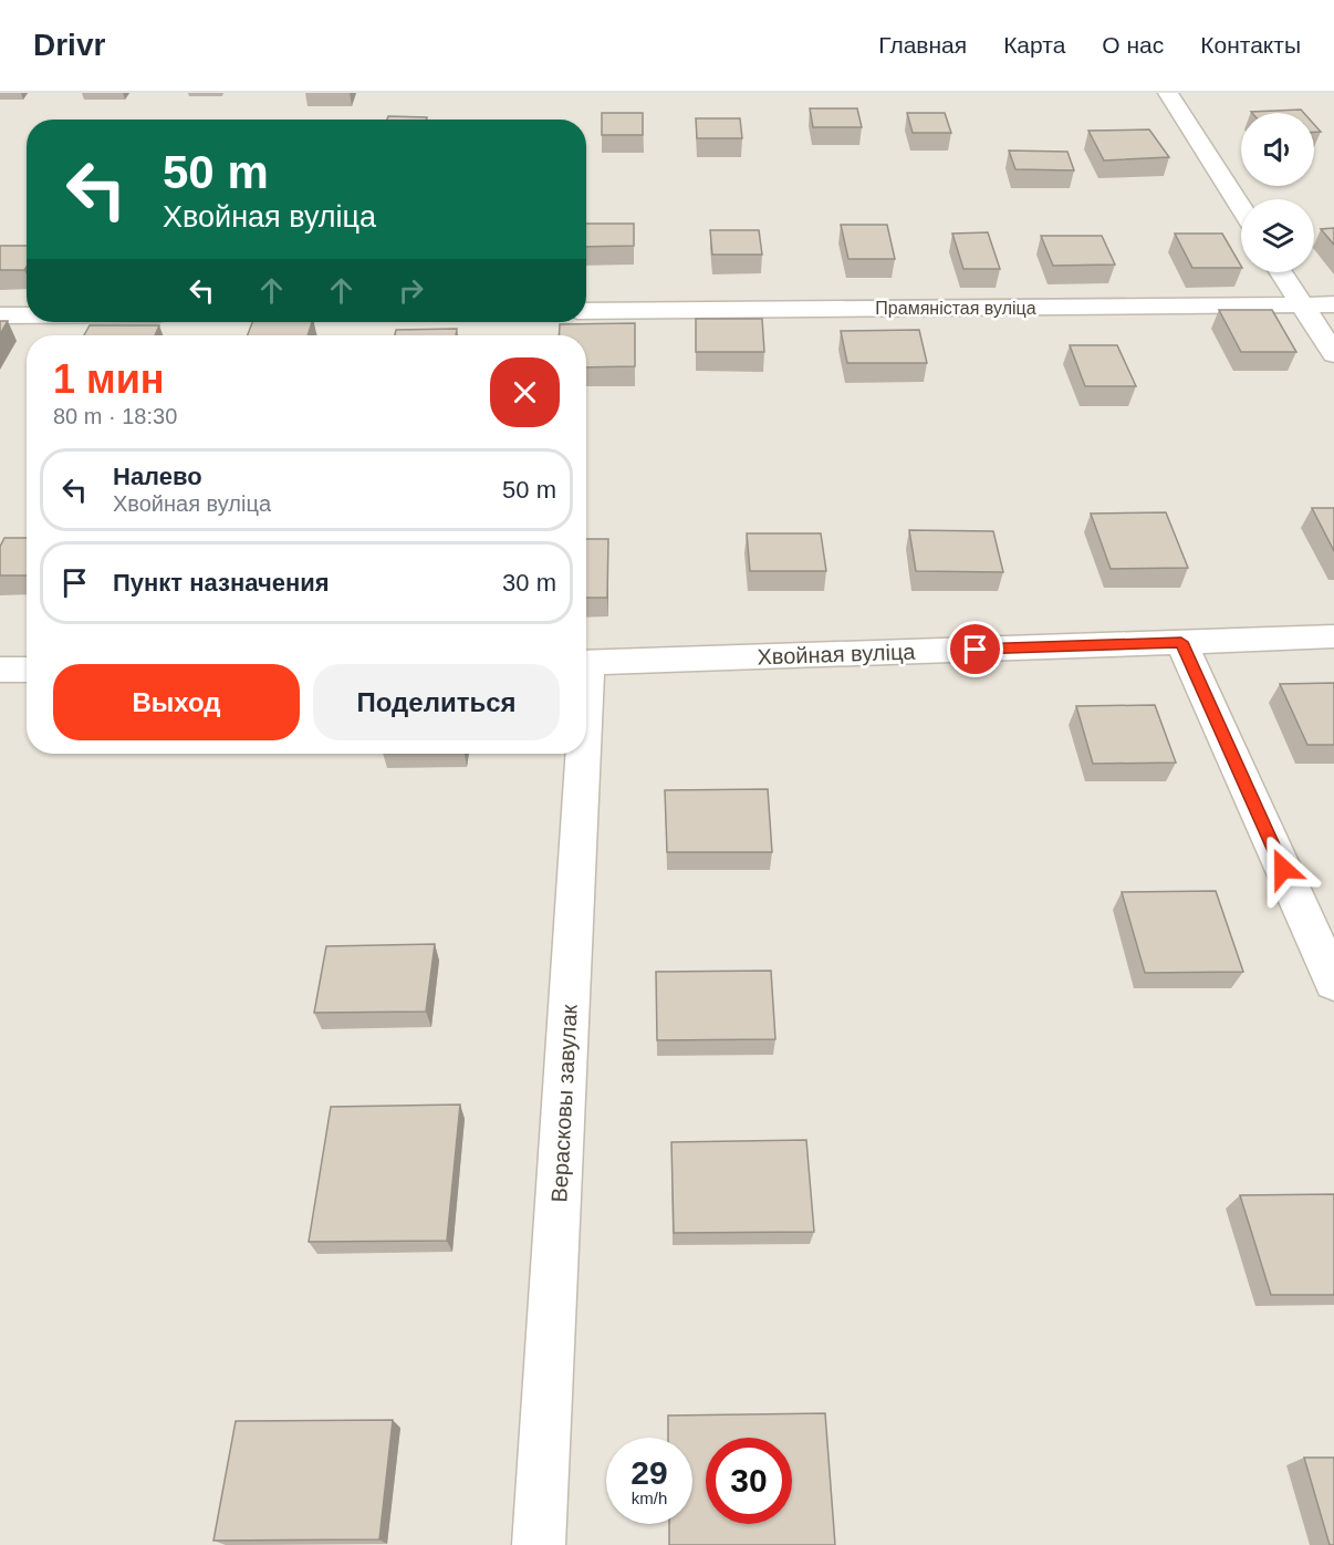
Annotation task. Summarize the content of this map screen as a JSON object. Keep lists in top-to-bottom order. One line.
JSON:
{"streets":{"street":["Прамяністая вуліца","Хвойная вуліца","Верасковы завулак"]},"page":{"header":"Drivr","nav":["Главная","Карта","О нас","Контакты"],"turn":["50 m","Хвойная вуліца"],"heading":["1 мин","80 m · 18:30"],"list":[{"name":"Налево","note":"Хвойная вуліца","value":"50 m"},{"name":"Пункт назначения","value":"30 m"}],"buttons":["Выход","Поделиться"],"speed":"29 km/h","limit":"30"}}
